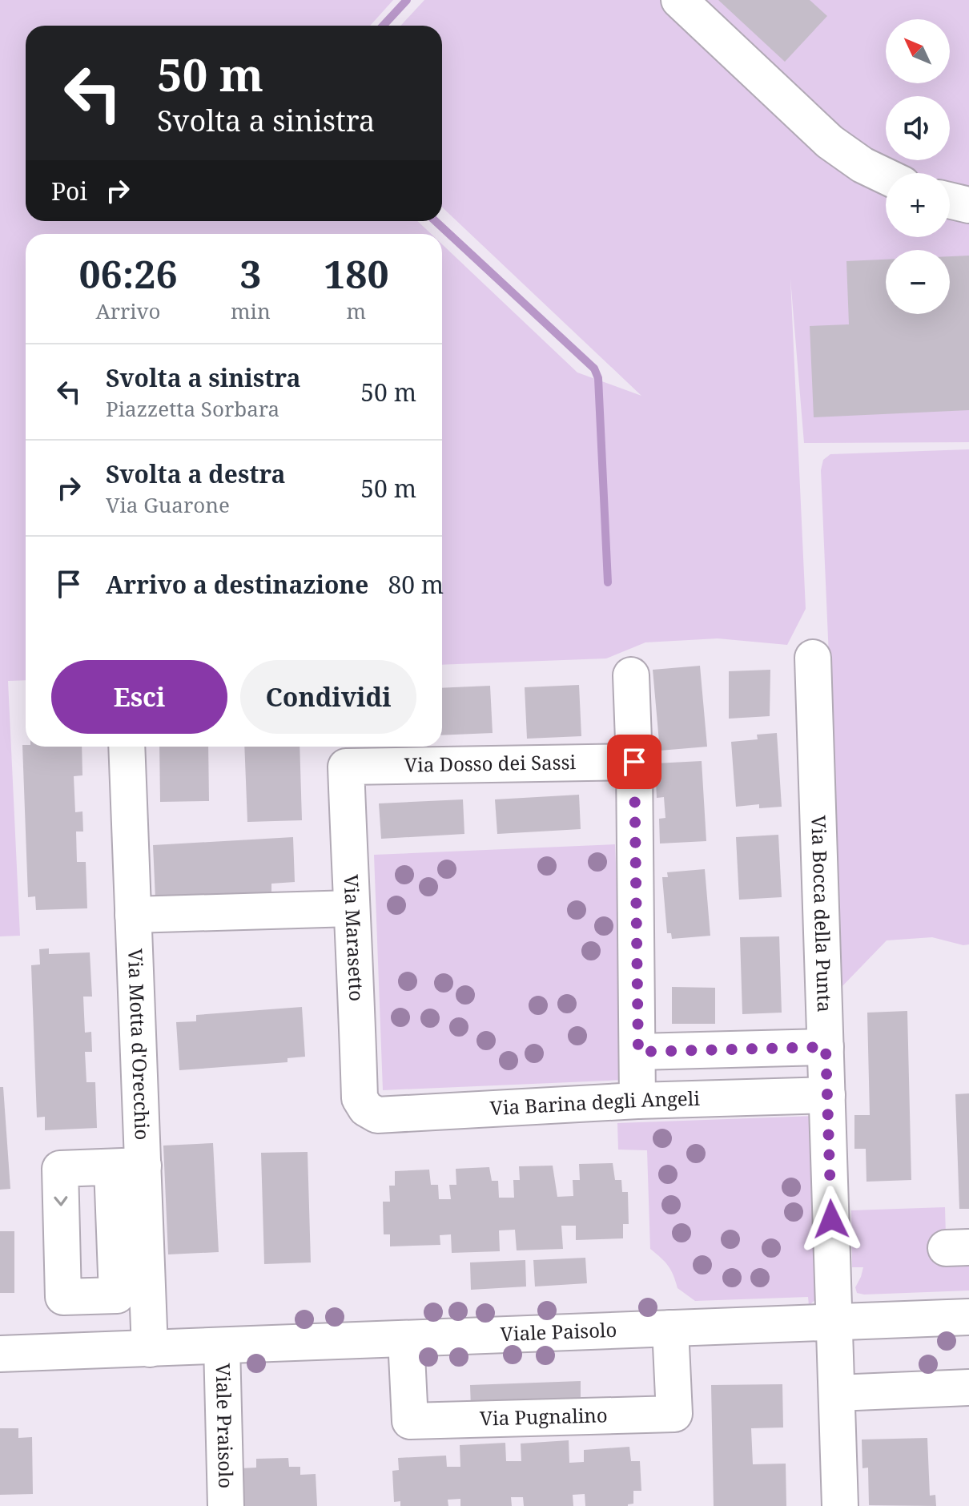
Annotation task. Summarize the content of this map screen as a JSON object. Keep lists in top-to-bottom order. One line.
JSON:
{"streets":{"street":["Via Dosso dei Sassi","Via Bocca della Punta","Via Marasetto","Via Motta d'Orecchio","Via Barina degli Angeli","Viale Paisolo","Via Pugnalino","Viale Praisolo"]},"crossings":[["Via Dosso dei Sassi","Via Marasetto"],["Via Bocca della Punta","Via Barina degli Angeli"],["Via Bocca della Punta","Viale Paisolo"],["Via Marasetto","Via Barina degli Angeli"],["Via Motta d'Orecchio","Viale Paisolo"],["Viale Paisolo","Via Pugnalino"],["Viale Paisolo","Viale Praisolo"]],"north":"top left","page":{"map_buttons":["+","−"],"turn":["50 m","Svolta a sinistra"],"then":"Poi","eta":["06:26","Arrivo","3","min","180","m"],"list":[{"name":"Svolta a sinistra","note":"Piazzetta Sorbara","value":"50 m"},{"name":"Svolta a destra","note":"Via Guarone","value":"50 m"},{"name":"Arrivo a destinazione","value":"80 m"}],"buttons":["Esci","Condividi"]}}
